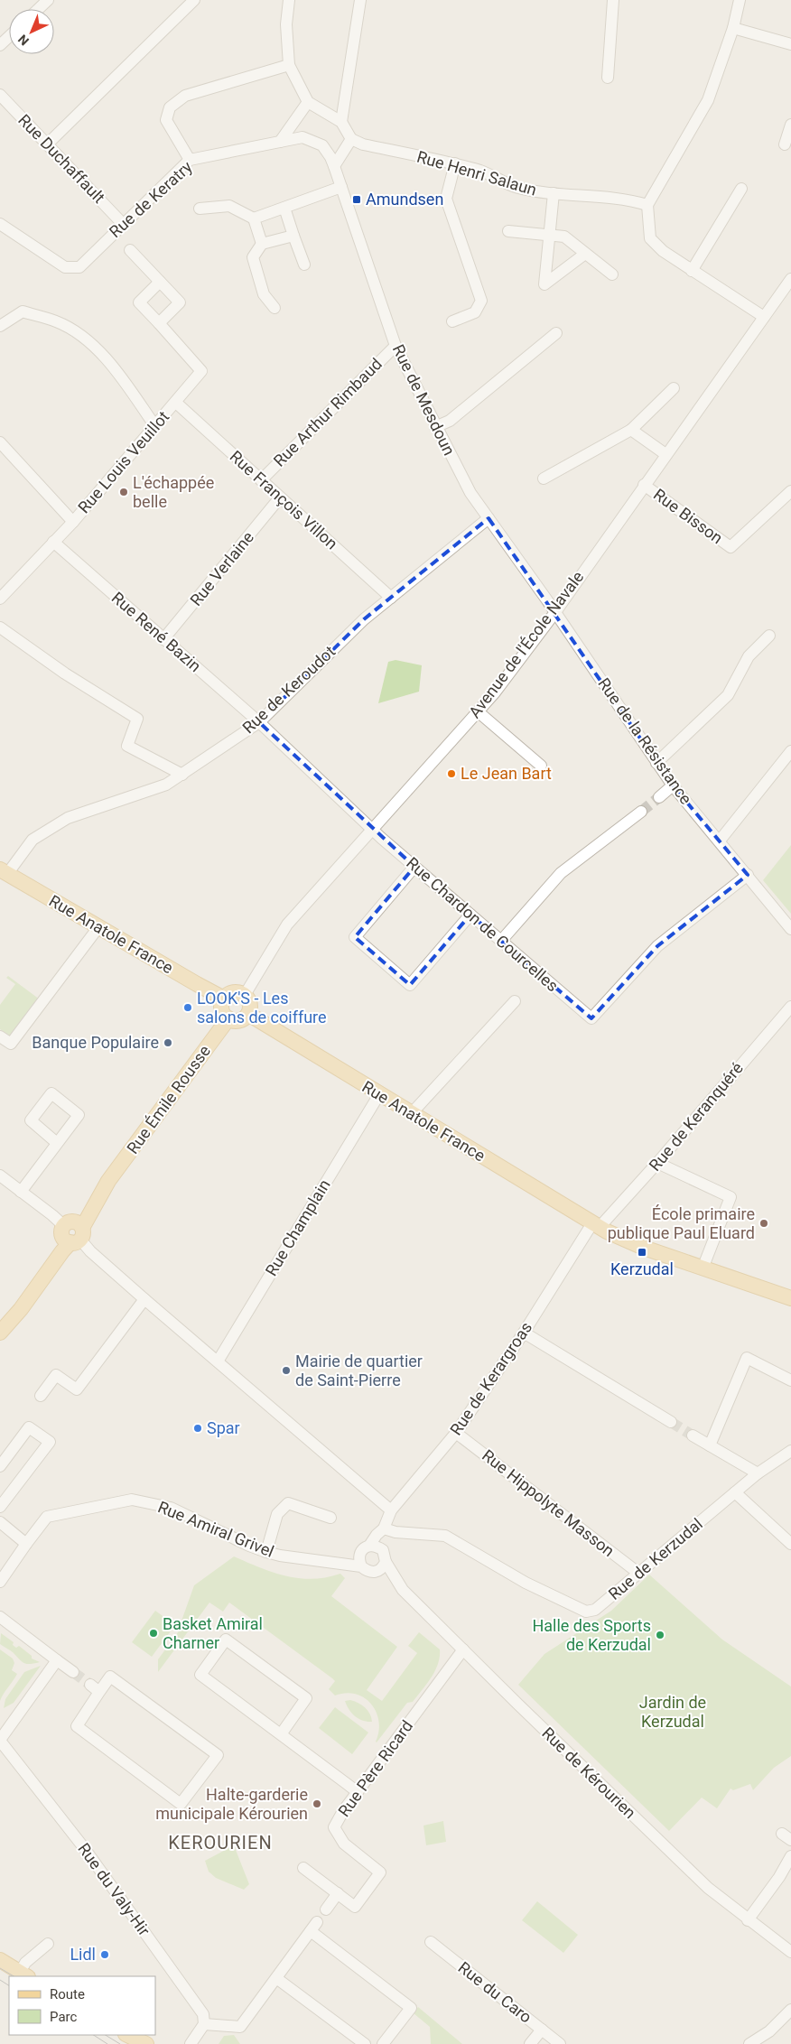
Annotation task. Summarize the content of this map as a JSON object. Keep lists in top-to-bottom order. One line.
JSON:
{"streets":{"main road":["Rue Anatole France","Rue Émile Rousse"],"street":["Rue Duchaffault","Rue Henri Salaun","Rue de Keratry","Rue de Mesdoun","Rue Arthur Rimbaud","Rue Louis Veuillot","Rue François Villon","Rue Bisson","Rue Verlaine","Rue René Bazin","Avenue de l'École Navale","Rue de Keroudot","Rue de la Résistance","Rue Chardon de Courcelles","Rue de Keranquéré","Rue Champlain","Rue de Kerargroas","Rue Hippolyte Masson","Rue Amiral Grivel","Rue de Kerzudal","Rue Père Ricard","Rue de Kérourien","Rue du Valy-Hir","Rue du Caro"]},"crossings":[["Rue Duchaffault","Rue de Keratry"],["Rue de Keratry","Rue de Mesdoun"],["Rue de Mesdoun","Rue Arthur Rimbaud"],["Rue de Mesdoun","Avenue de l'École Navale"],["Rue de Mesdoun","Rue de Keroudot"],["Rue de Mesdoun","Rue de la Résistance"],["Rue Arthur Rimbaud","Rue François Villon"],["Rue Louis Veuillot","Rue François Villon"],["Rue Louis Veuillot","Rue René Bazin"],["Rue François Villon","Rue Verlaine"],["Rue François Villon","Rue de Keroudot"],["Rue Bisson","Avenue de l'École Navale"],["Rue Verlaine","Rue René Bazin"],["Rue René Bazin","Avenue de l'École Navale"],["Rue René Bazin","Rue de Keroudot"],["Rue René Bazin","Rue Chardon de Courcelles"],["Avenue de l'École Navale","Rue de la Résistance"],["Avenue de l'École Navale","Rue Chardon de Courcelles"],["Avenue de l'École Navale","Rue Anatole France"],["Avenue de l'École Navale","Rue Émile Rousse"],["Rue de Keroudot","Rue Anatole France"],["Rue de la Résistance","Rue Chardon de Courcelles"],["Rue Anatole France","Rue Émile Rousse"],["Rue Anatole France","Rue de Keranquéré"],["Rue Anatole France","Rue Champlain"],["Rue Anatole France","Rue de Kerargroas"],["Rue de Keranquéré","Rue de Kerargroas"],["Rue de Kerargroas","Rue Hippolyte Masson"],["Rue de Kerargroas","Rue Amiral Grivel"],["Rue de Kerargroas","Rue de Kerzudal"],["Rue de Kerargroas","Rue de Kérourien"],["Rue Hippolyte Masson","Rue de Kerzudal"],["Rue Amiral Grivel","Rue de Kérourien"],["Rue Père Ricard","Rue de Kérourien"]],"districts":["KEROURIEN"],"parks":["Jardin de Kerzudal"],"places":{"transit":["Amundsen","Kerzudal"],"other":["L'échappée belle","Le Jean Bart","LOOK'S - Les salons de coiffure","Banque Populaire","École primaire publique Paul Eluard","Mairie de quartier de Saint-Pierre","Spar","Basket Amiral Charner","Halle des Sports de Kerzudal","Halte-garderie municipale Kérourien","Lidl"]},"legend":["Route","Parc"],"north":"bottom left"}
